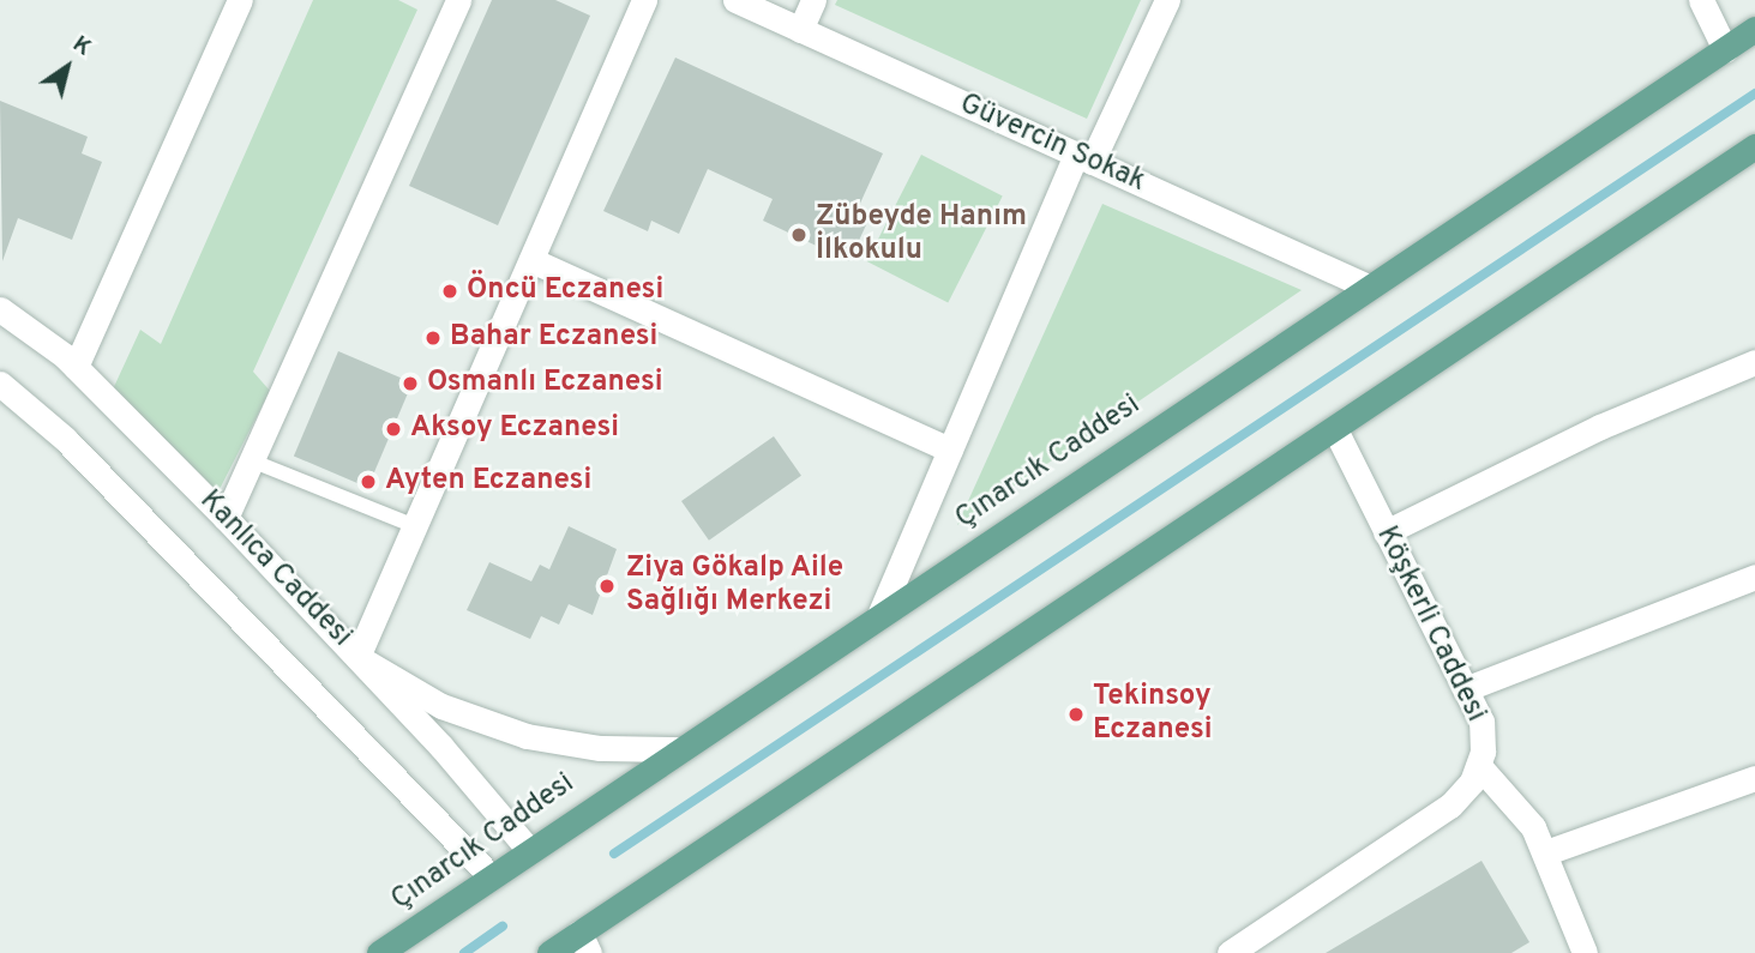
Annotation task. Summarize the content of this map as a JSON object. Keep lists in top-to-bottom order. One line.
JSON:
{"streets":{"main road":["Çınarcık Caddesi"],"street":["Güvercin Sokak","Kanlıca Caddesi","Köşkerli Caddesi"]},"crossings":[["Güvercin Sokak","Çınarcık Caddesi"],["Çınarcık Caddesi","Kanlıca Caddesi"]],"places":["Zübeyde Hanım İlkokulu","Öncü Eczanesi","Bahar Eczanesi","Osmanlı Eczanesi","Aksoy Eczanesi","Ayten Eczanesi","Ziya Gökalp Aile Sağlığı Merkezi","Tekinsoy Eczanesi"],"north":"top right"}
